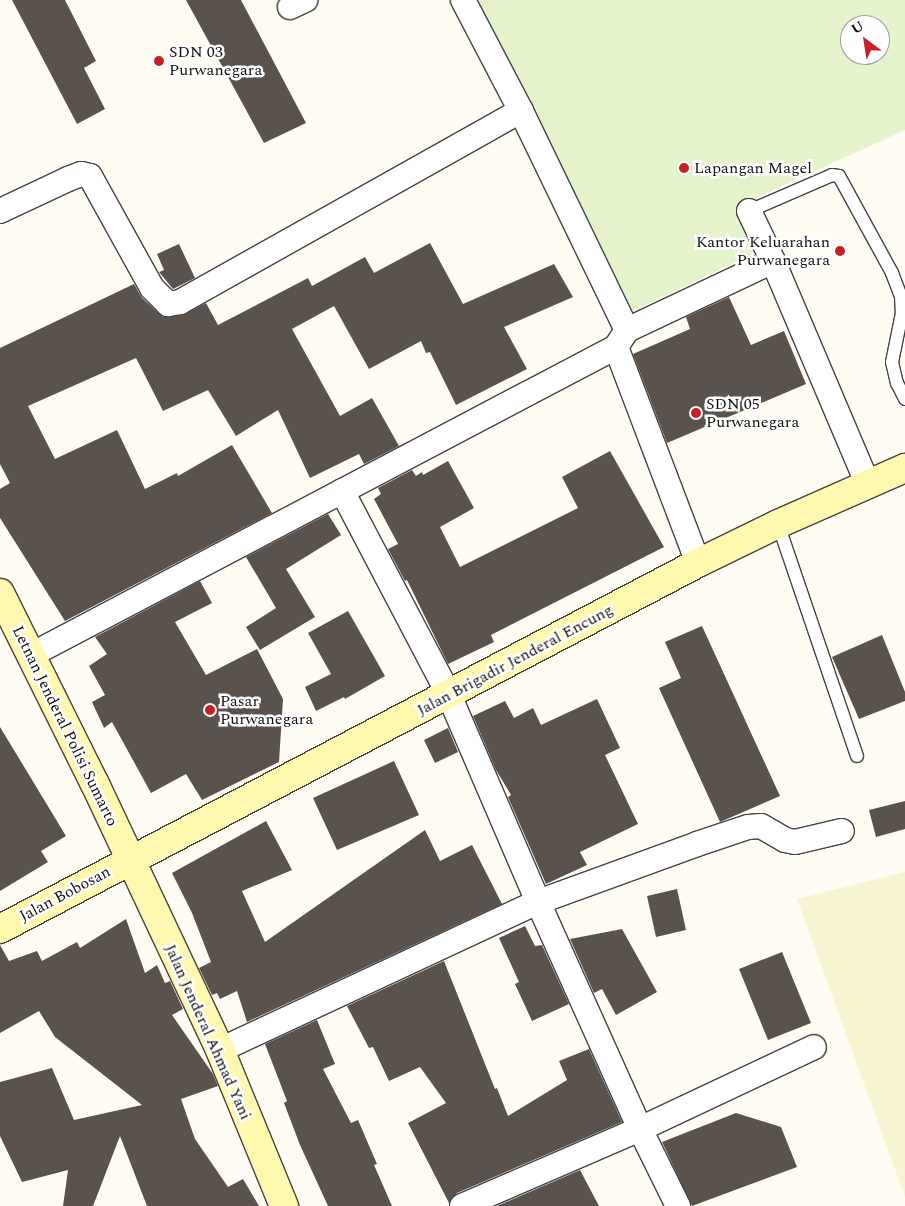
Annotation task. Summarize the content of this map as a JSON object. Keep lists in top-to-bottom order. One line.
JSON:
{"streets":{"street":["Jalan Brigadir Jenderal Encung","Letnan Jenderal Polisi Sumarto","Jalan Bobosan","Jalan Jenderal Ahmad Yani"]},"crossings":[["Jalan Brigadir Jenderal Encung","Letnan Jenderal Polisi Sumarto"],["Jalan Brigadir Jenderal Encung","Jalan Bobosan"],["Jalan Brigadir Jenderal Encung","Jalan Jenderal Ahmad Yani"],["Letnan Jenderal Polisi Sumarto","Jalan Bobosan"],["Letnan Jenderal Polisi Sumarto","Jalan Jenderal Ahmad Yani"],["Jalan Bobosan","Jalan Jenderal Ahmad Yani"]],"places":["SDN 03 Purwanegara","Lapangan Magel","Kantor Keluarahan Purwanegara","SDN 05 Purwanegara","Pasar Purwanegara"],"north":"top left"}
